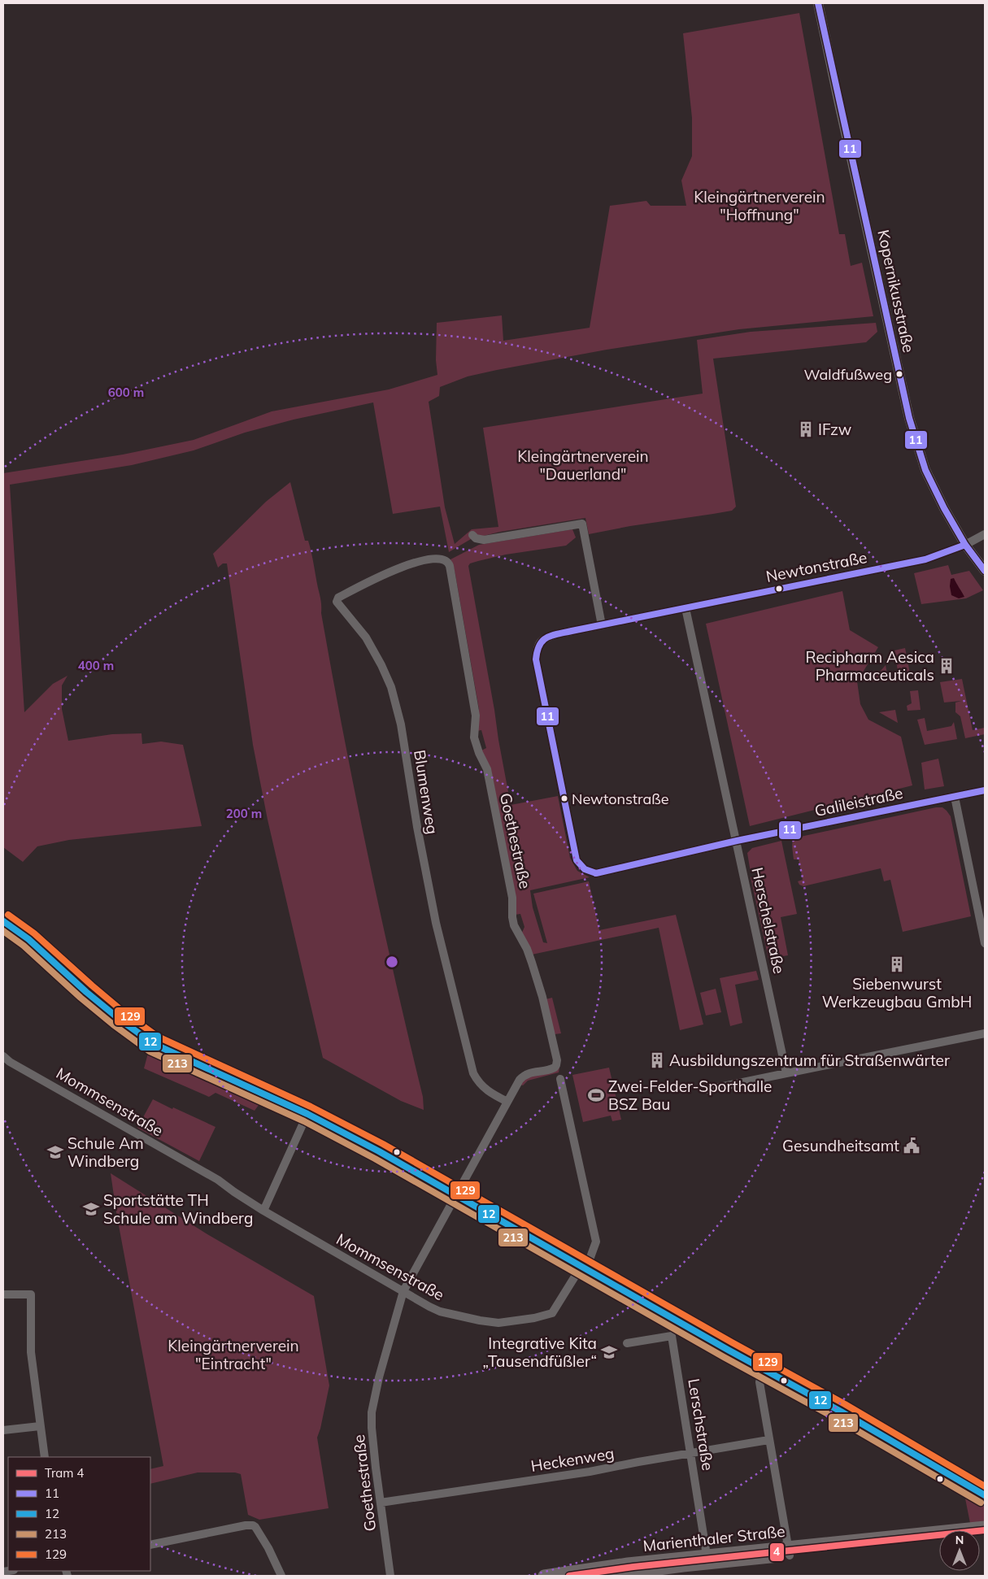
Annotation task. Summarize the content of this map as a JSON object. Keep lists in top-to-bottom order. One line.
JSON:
{"streets":{"main road":["Marienthaler Straße"],"street":["Kopernikusstraße","Newtonstraße","Blumenweg","Galileistraße","Goethestraße","Herschelstraße","Mommsenstraße","Lerschstraße","Heckenweg"]},"crossings":[["Kopernikusstraße","Newtonstraße"],["Newtonstraße","Galileistraße"],["Newtonstraße","Herschelstraße"],["Blumenweg","Goethestraße"],["Galileistraße","Herschelstraße"],["Goethestraße","Mommsenstraße"],["Goethestraße","Heckenweg"],["Lerschstraße","Heckenweg"],["Lerschstraße","Marienthaler Straße"]],"parks":["Kleingärtnerverein \"Hoffnung\"","Kleingärtnerverein \"Dauerland\"","Kleingärtnerverein \"Eintracht\""],"places":{"other":["Waldfußweg","Newtonstraße"],"building":["IFzw","Recipharm Aesica Pharmaceuticals","Siebenwurst Werkzeugbau GmbH","Ausbildungszentrum für Straßenwärter"],"sports":["Zwei-Felder-Sporthalle BSZ Bau"],"public building":["Gesundheitsamt"],"school or university":["Schule Am Windberg","Sportstätte TH Schule am Windberg","Integrative Kita „Tausendfüßler“"]},"lines":["transit line 11","transit line 129","transit line 12","transit line 213","tram line 4"],"legend":["Tram 4","11","12","213","129"],"north":"top","rings":["600 m","400 m","200 m"]}
